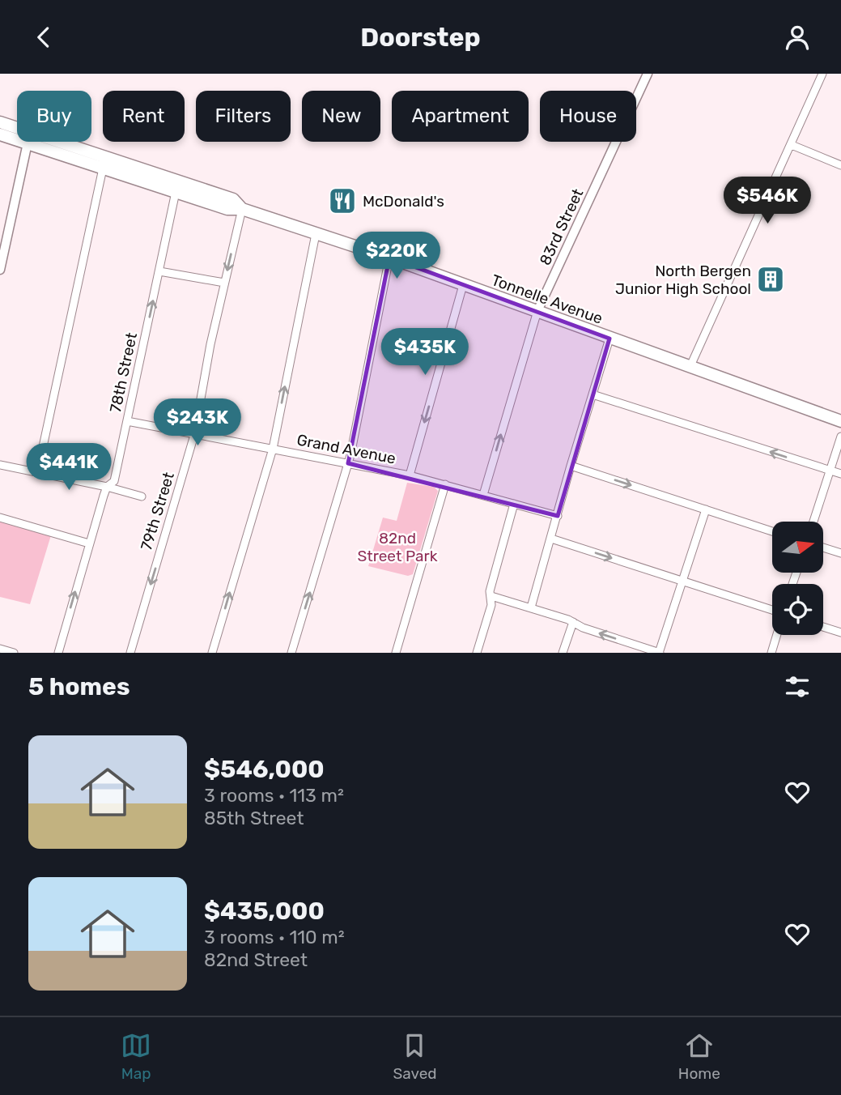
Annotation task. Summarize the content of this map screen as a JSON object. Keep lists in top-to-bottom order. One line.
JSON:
{"streets":{"main road":["Tonnelle Avenue"],"street":["83rd Street","78th Street","Grand Avenue","79th Street"]},"crossings":[["83rd Street","Tonnelle Avenue"],["83rd Street","Grand Avenue"],["Tonnelle Avenue","78th Street"],["Tonnelle Avenue","79th Street"],["78th Street","Grand Avenue"],["Grand Avenue","79th Street"]],"one_way":["83rd Street","78th Street","79th Street"],"parks":["82nd Street Park"],"places":{"restaurant":["McDonald's"],"building":["North Bergen Junior High School"]},"north":"right","page":{"header":"Doorstep","chip":["Buy","Rent","Filters","New","Apartment","House"],"price":["$546K","$220K","$435K","$243K","$441K"],"heading":"5 homes","list":[{"name":"$546,000","note":"3 rooms · 113 m² · 85th Street"},{"name":"$435,000","note":"3 rooms · 110 m² · 82nd Street"}],"tabs":["Map","Saved","Home"]}}
